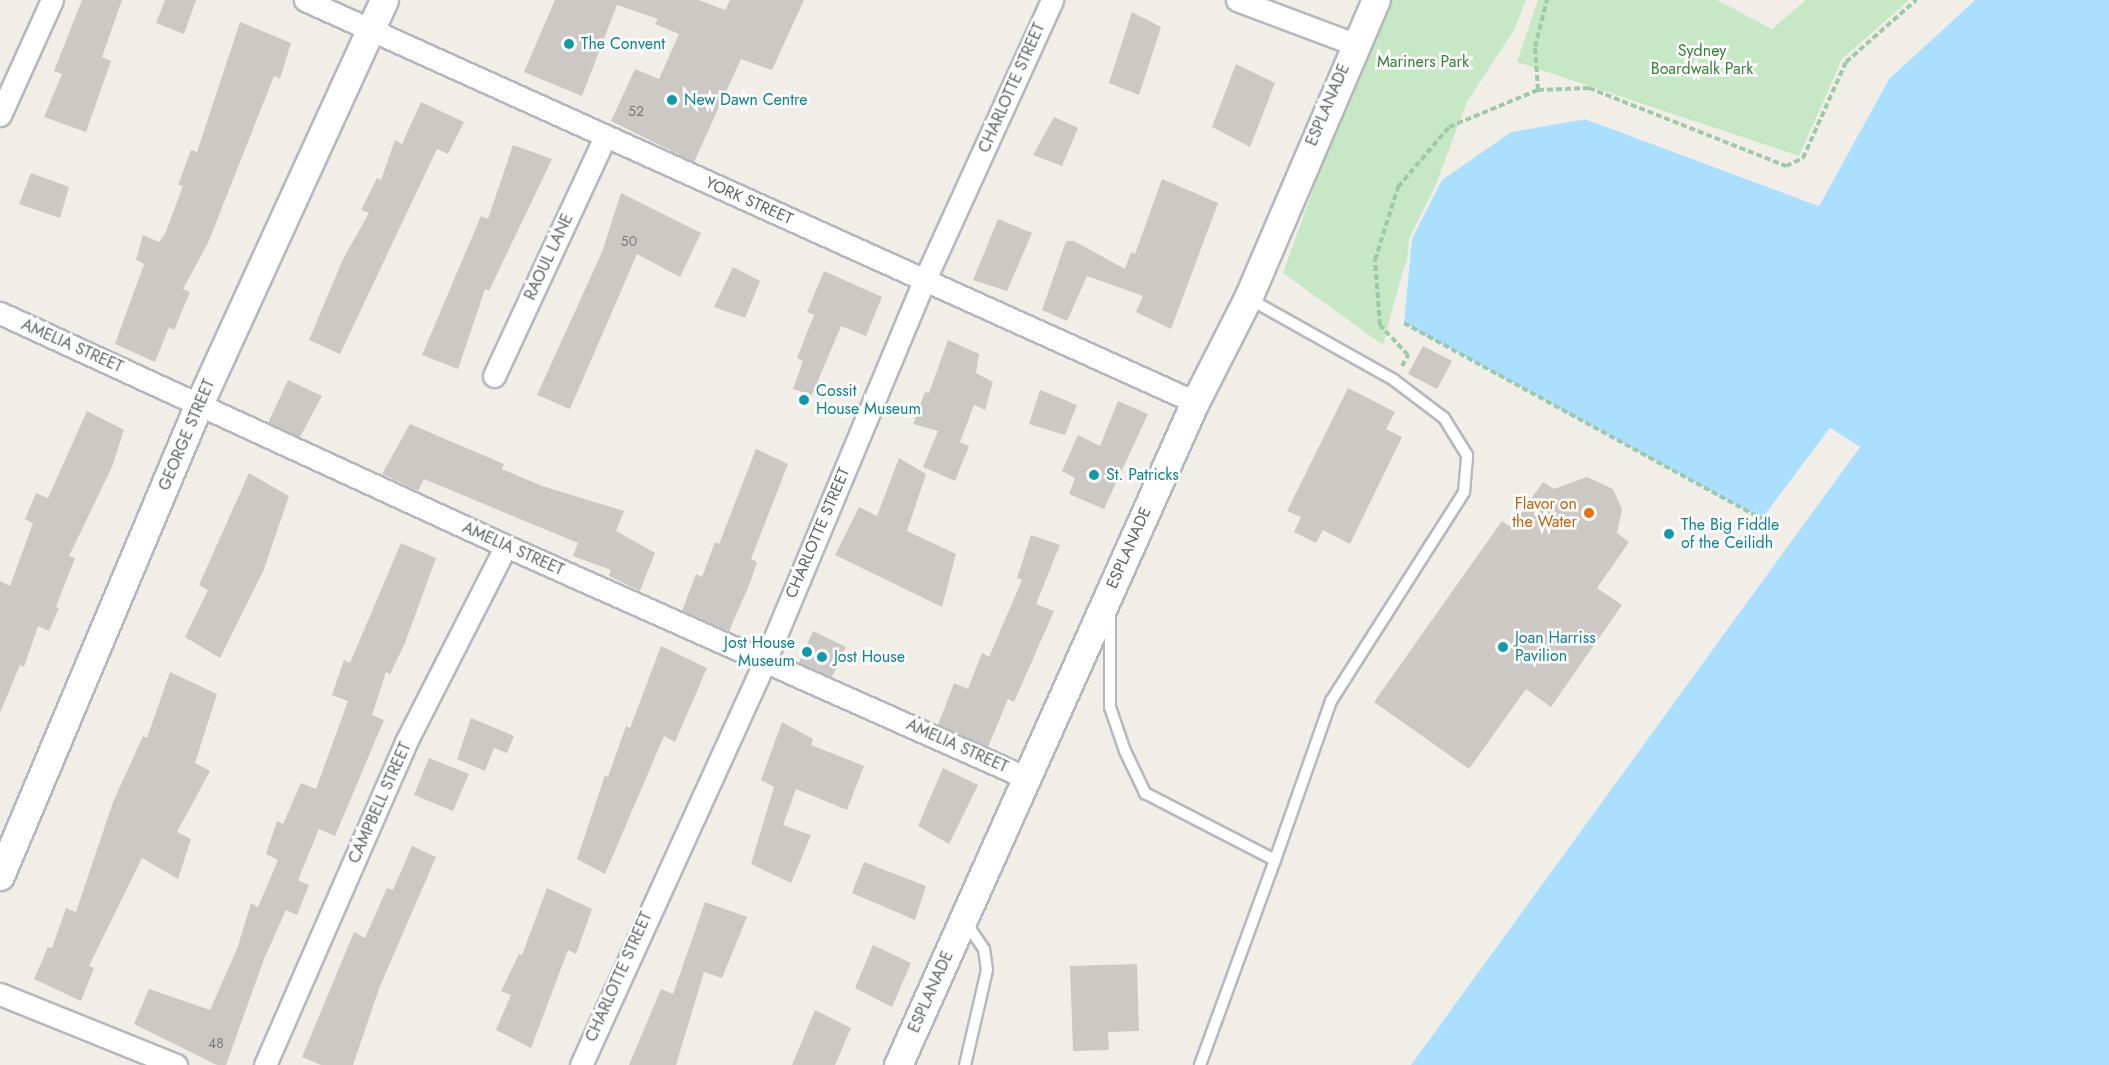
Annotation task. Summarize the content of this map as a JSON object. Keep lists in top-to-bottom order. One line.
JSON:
{"streets":{"street":["CHARLOTTE STREET","ESPLANADE","YORK STREET","RAOUL LANE","AMELIA STREET","GEORGE STREET","CAMPBELL STREET"]},"crossings":[["CHARLOTTE STREET","YORK STREET"],["CHARLOTTE STREET","AMELIA STREET"],["ESPLANADE","YORK STREET"],["ESPLANADE","AMELIA STREET"],["YORK STREET","RAOUL LANE"],["YORK STREET","GEORGE STREET"],["AMELIA STREET","GEORGE STREET"],["AMELIA STREET","CAMPBELL STREET"]],"parks":["Sydney Boardwalk Park","Mariners Park"],"places":["The Convent","New Dawn Centre","Cossit House Museum","St. Patricks","Flavor on the Water","The Big Fiddle of the Ceilidh","Joan Harriss Pavilion","Jost House Museum","Jost House"],"house_numbers":["52","50","48"]}
